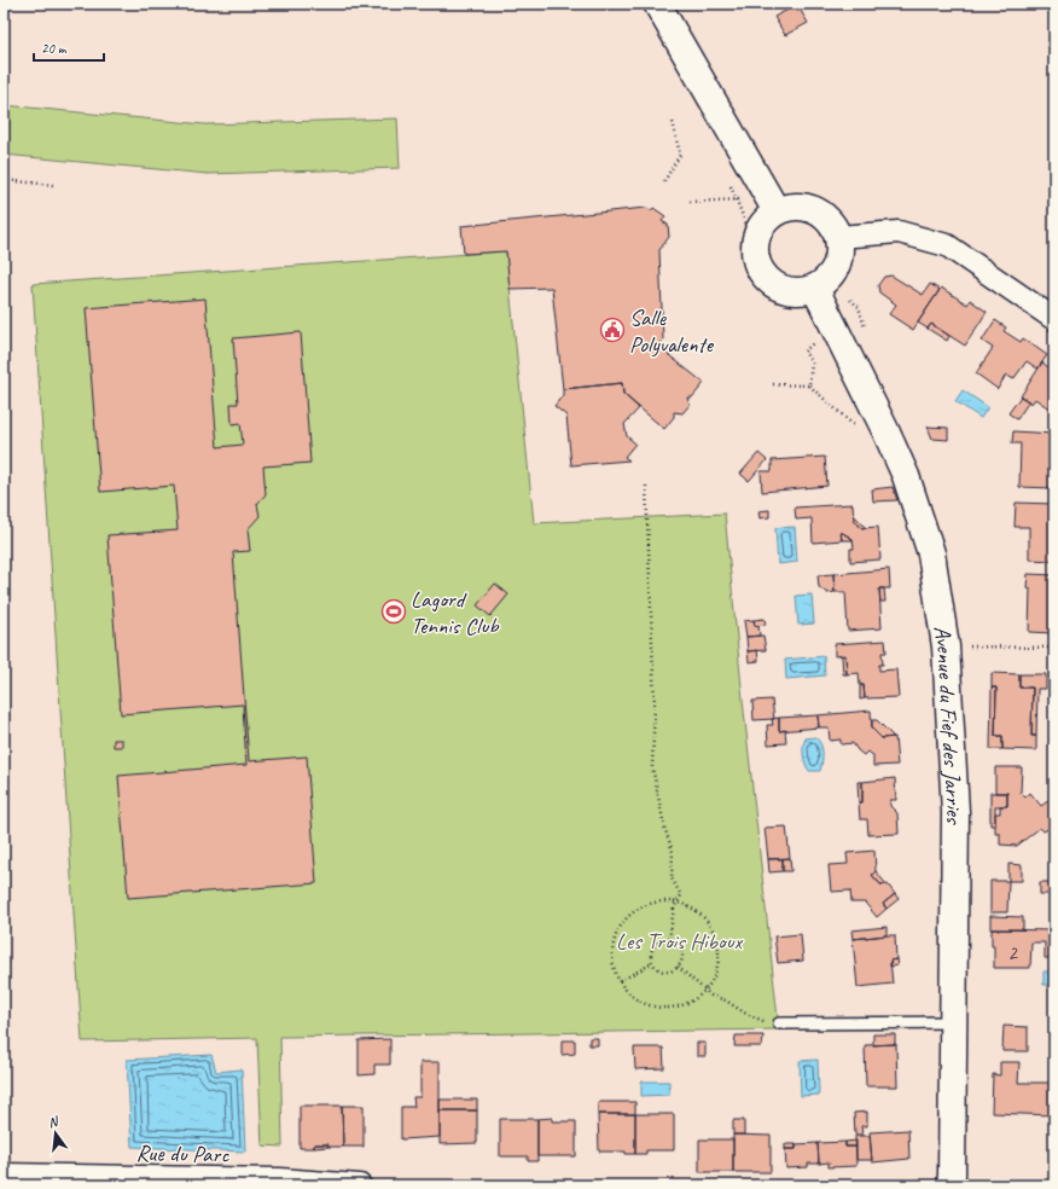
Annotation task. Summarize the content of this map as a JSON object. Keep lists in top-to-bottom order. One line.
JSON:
{"streets":{"street":["Avenue du Fief des Jarries","Rue du Parc"]},"parks":["Les Trois Hiboux"],"places":{"public building":["Salle Polyvalente"],"sports":["Lagord Tennis Club"]},"house_numbers":["2"],"scale_bar":"20 m","north":"top"}
